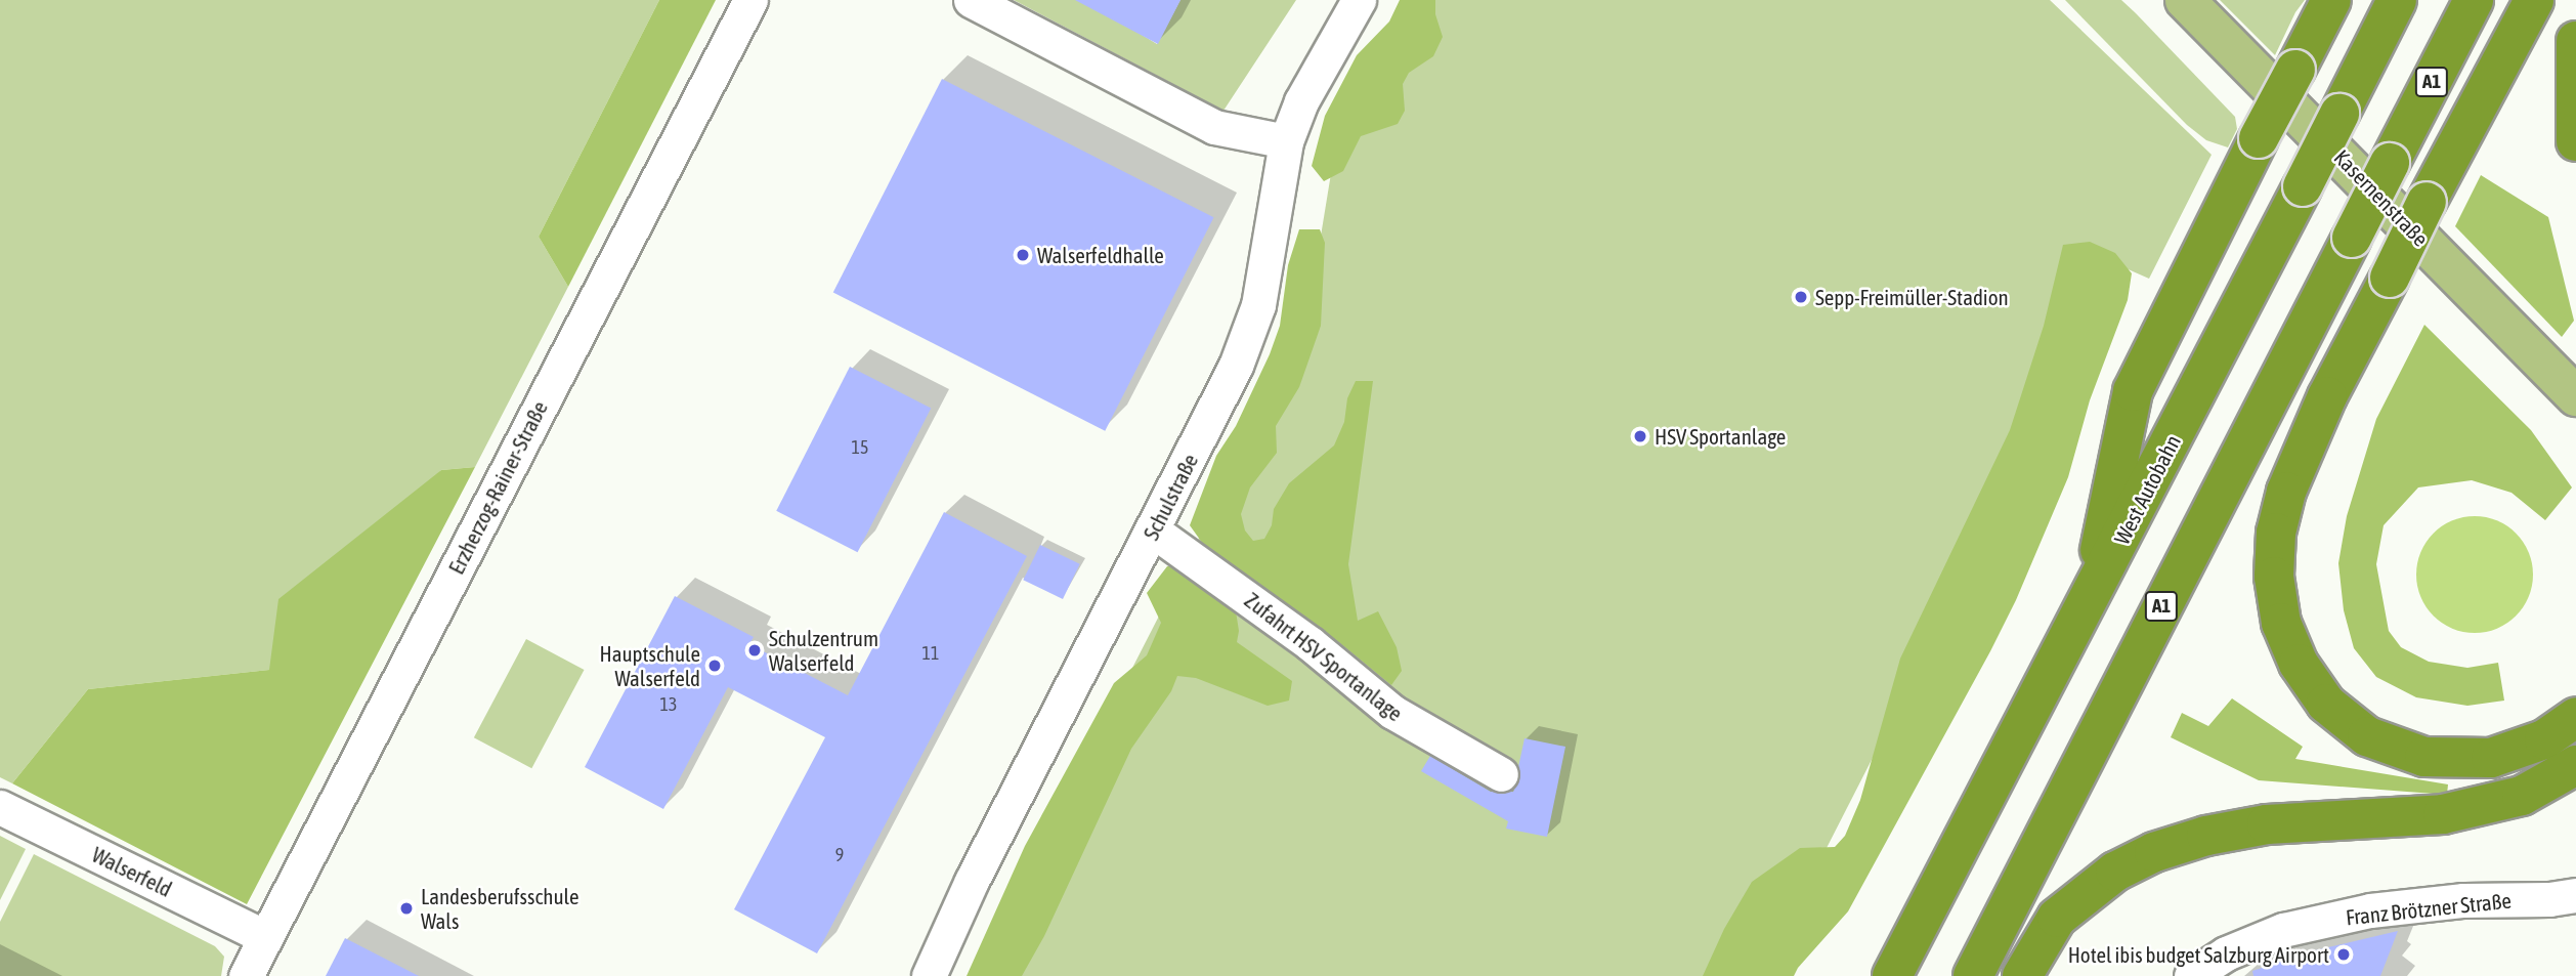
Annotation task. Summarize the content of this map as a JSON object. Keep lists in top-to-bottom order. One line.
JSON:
{"streets":{"highway":["A1","West Autobahn"],"main road":["Kasernenstraße"],"street":["Erzherzog-Rainer-Straße","Schulstraße","Zufahrt HSV Sportanlage","Walserfeld","Franz Brötzner Straße"]},"crossings":[["Erzherzog-Rainer-Straße","Walserfeld"],["Schulstraße","Zufahrt HSV Sportanlage"]],"places":["Walserfeldhalle","Sepp-Freimüller-Stadion","HSV Sportanlage","Schulzentrum Walserfeld","Hauptschule Walserfeld","Landesberufsschule Wals","Hotel ibis budget Salzburg Airport"],"house_numbers":["15","11","13","9"]}
